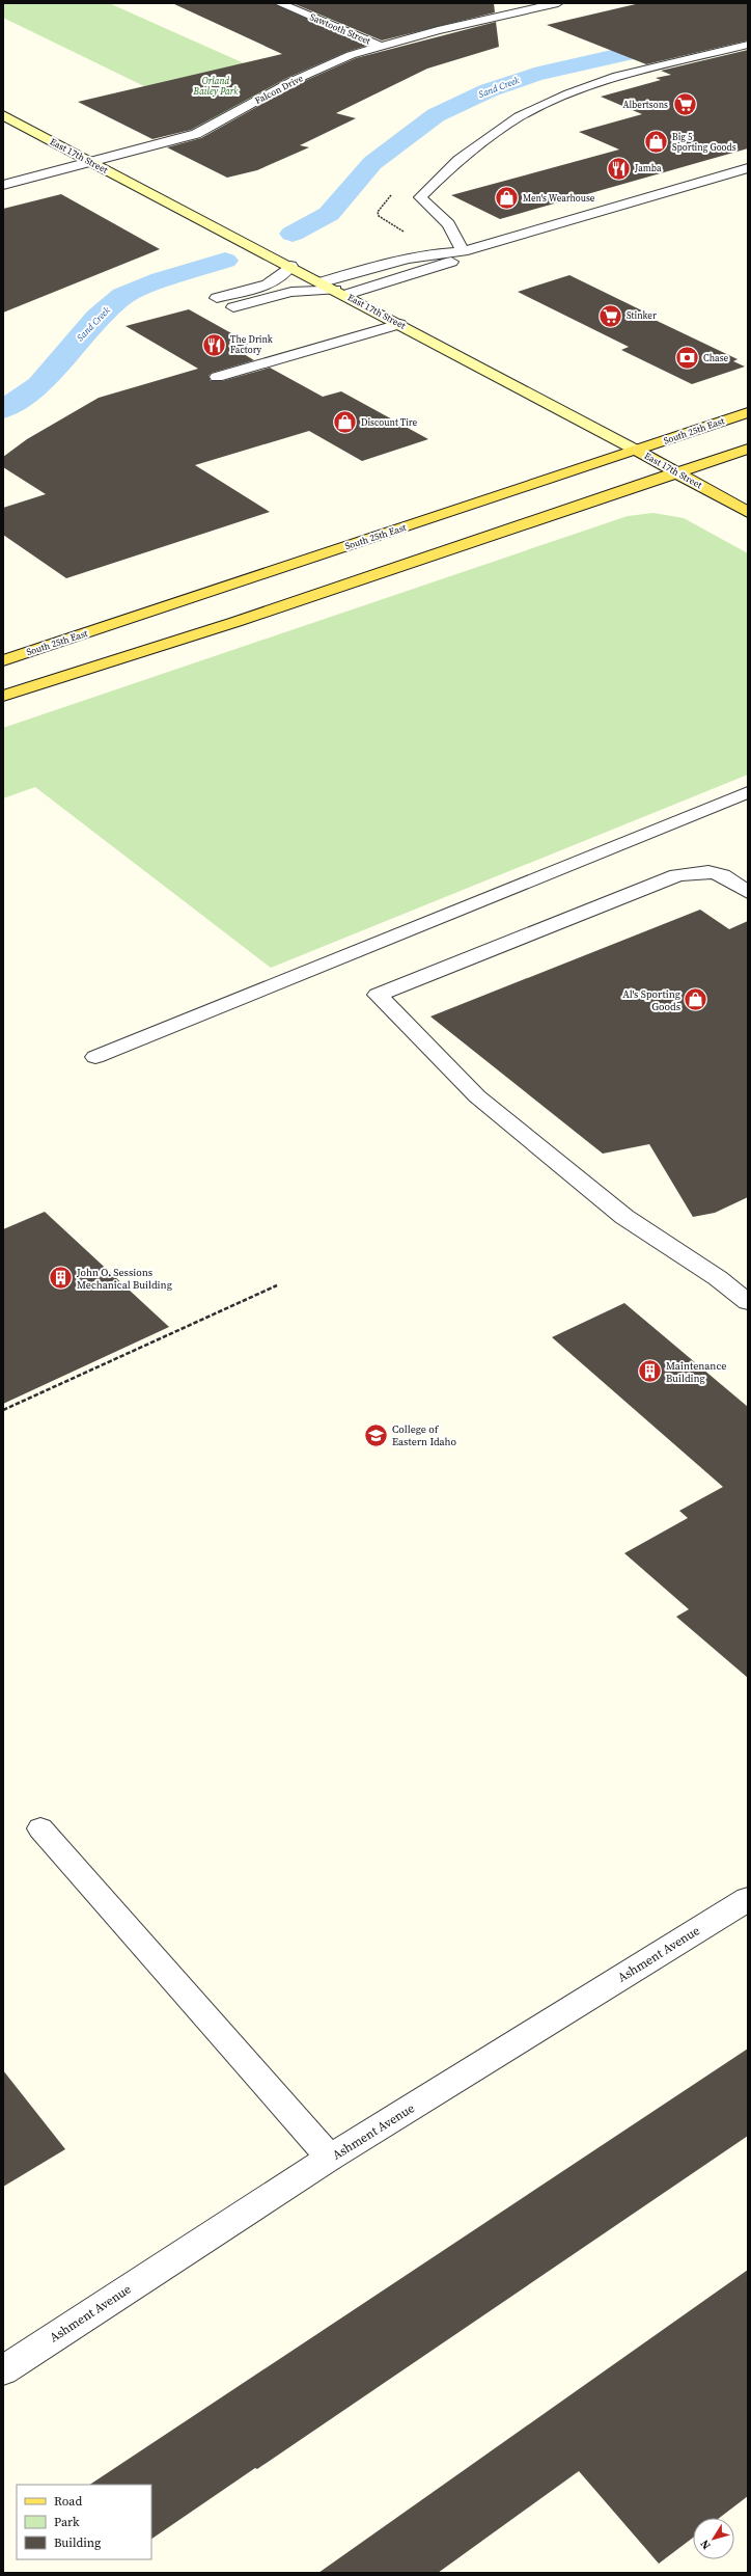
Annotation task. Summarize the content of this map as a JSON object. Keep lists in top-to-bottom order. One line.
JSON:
{"streets":{"main road":["East 17th Street","South 25th East"],"street":["Sawtooth Street","Falcon Drive","Ashment Avenue"]},"crossings":[["Sawtooth Street","Falcon Drive"],["Falcon Drive","East 17th Street"],["East 17th Street","South 25th East"]],"water":["Sand Creek"],"parks":["Orland Bailey Park"],"places":{"supermarket":["Albertsons","Stinker"],"shop":["Big 5 Sporting Goods","Men's Wearhouse","Discount Tire","Al's Sporting Goods"],"restaurant":["Jamba","The Drink Factory"],"bank":["Chase"],"building":["John O. Sessions Mechanical Building","Maintenance Building"],"school or university":["College of Eastern Idaho"]},"legend":["Road","Park","Building"],"north":"bottom left"}
